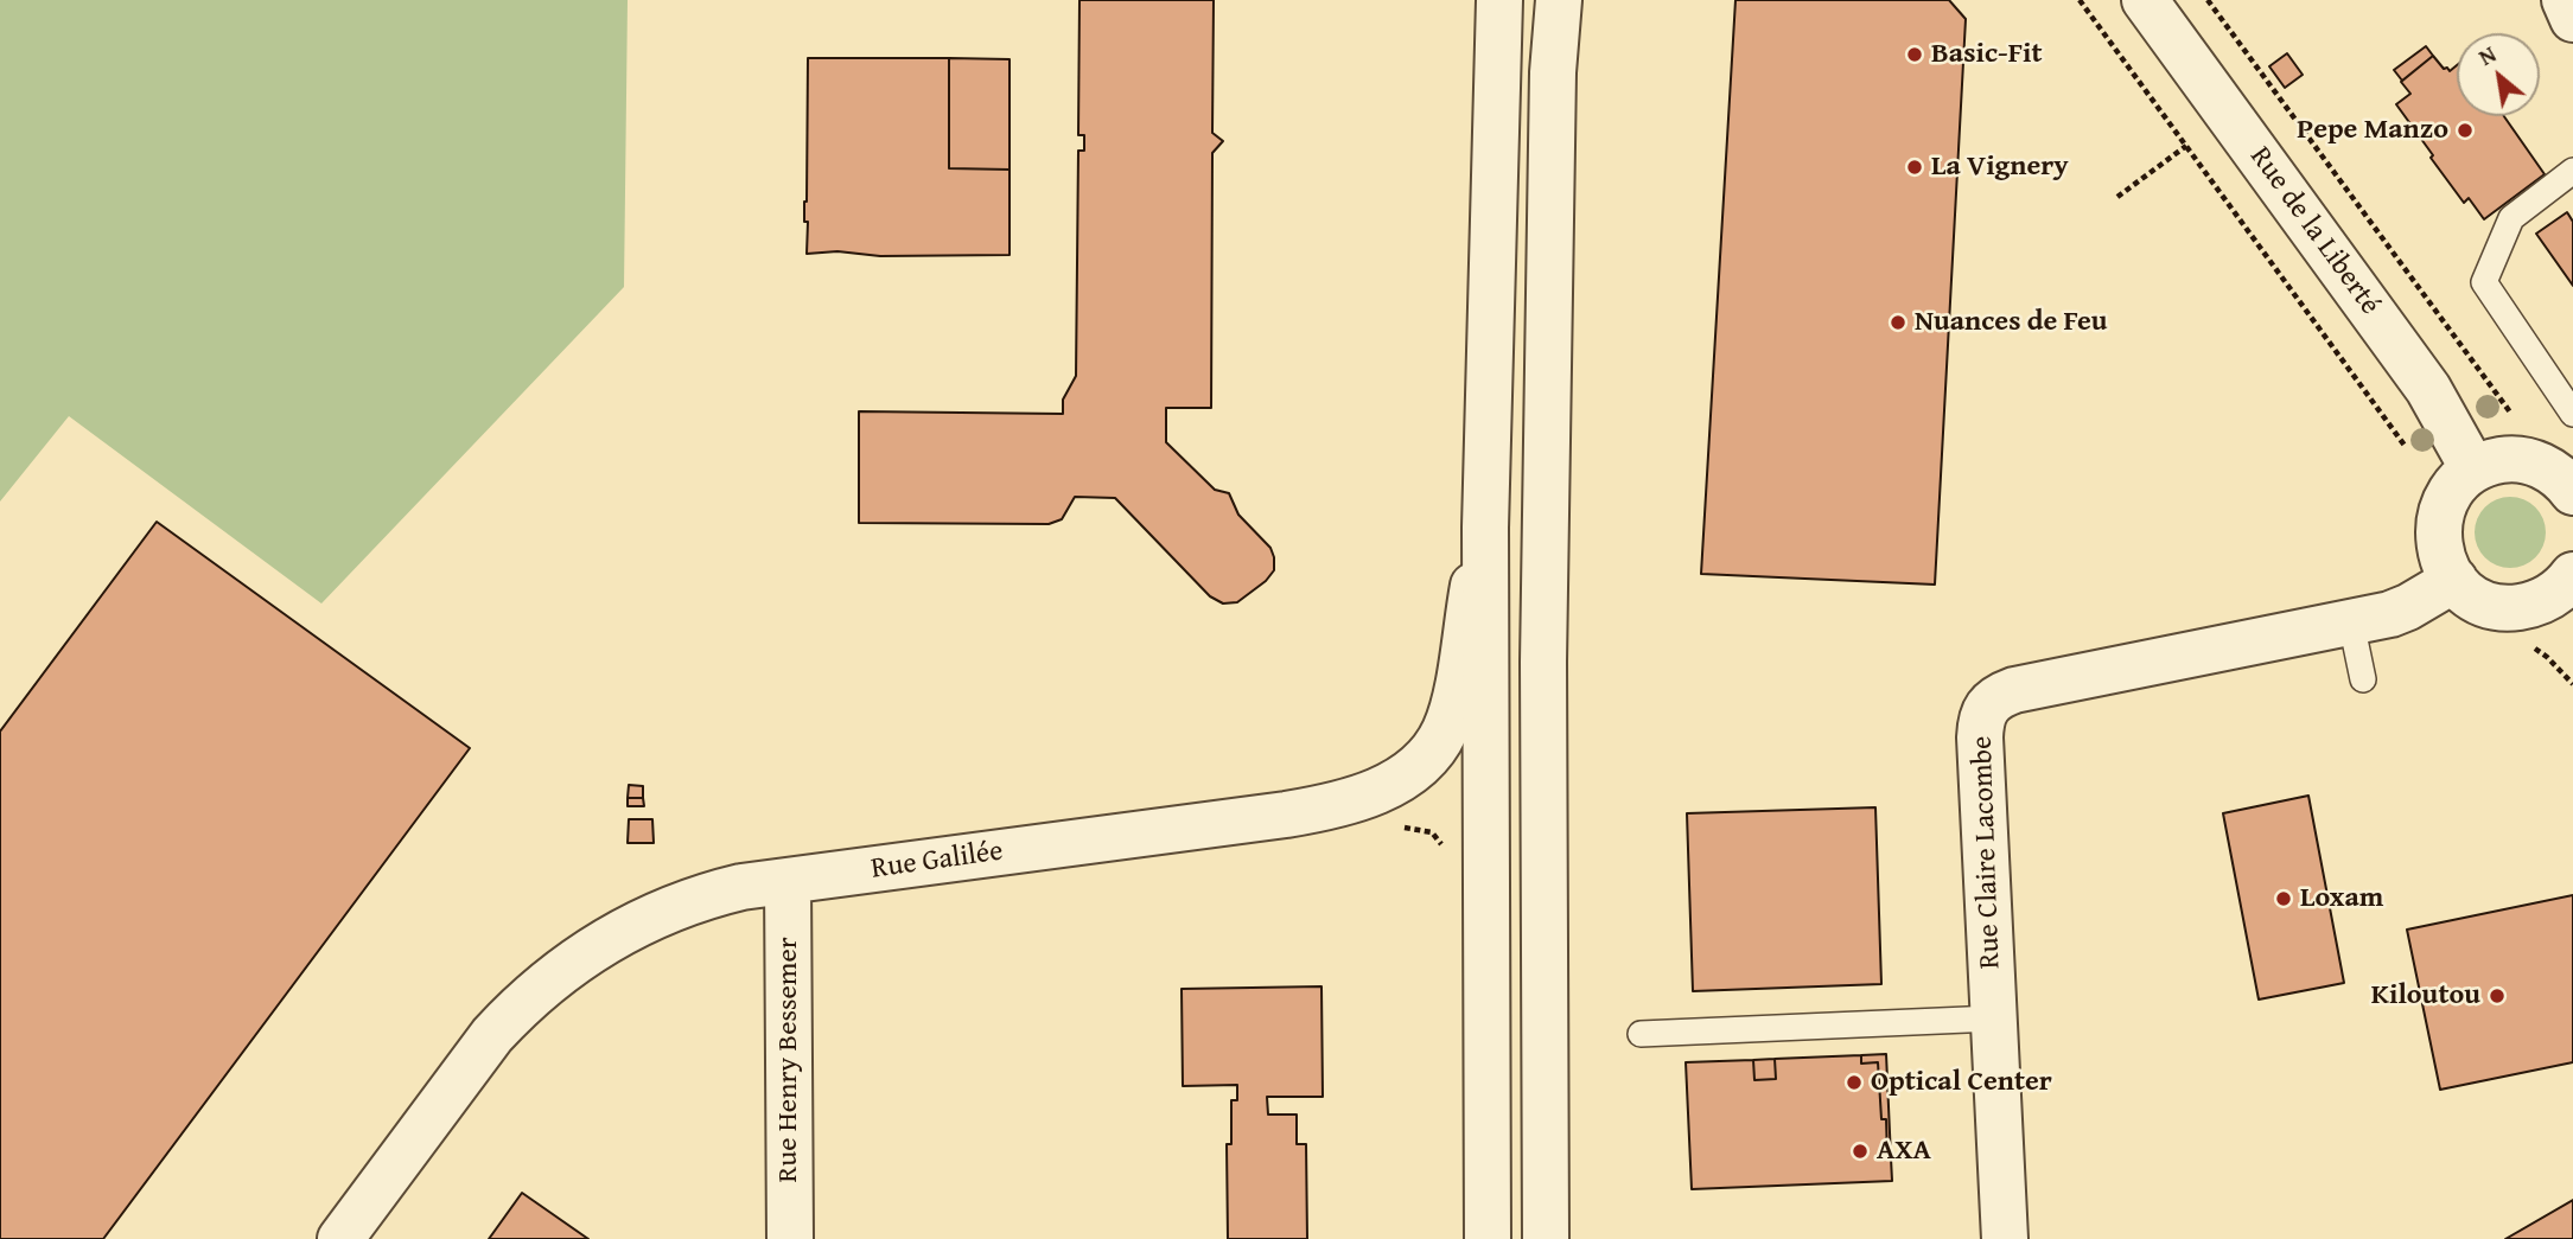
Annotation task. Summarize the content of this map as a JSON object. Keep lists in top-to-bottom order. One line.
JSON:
{"streets":{"street":["Rue de la Liberté","Rue Claire Lacombe","Rue Galilée","Rue Henry Bessemer"]},"crossings":[["Rue Galilée","Rue Henry Bessemer"]],"places":["Basic-Fit","Pepe Manzo","La Vignery","Nuances de Feu","Loxam","Kiloutou","Optical Center","AXA"],"north":"top left"}
